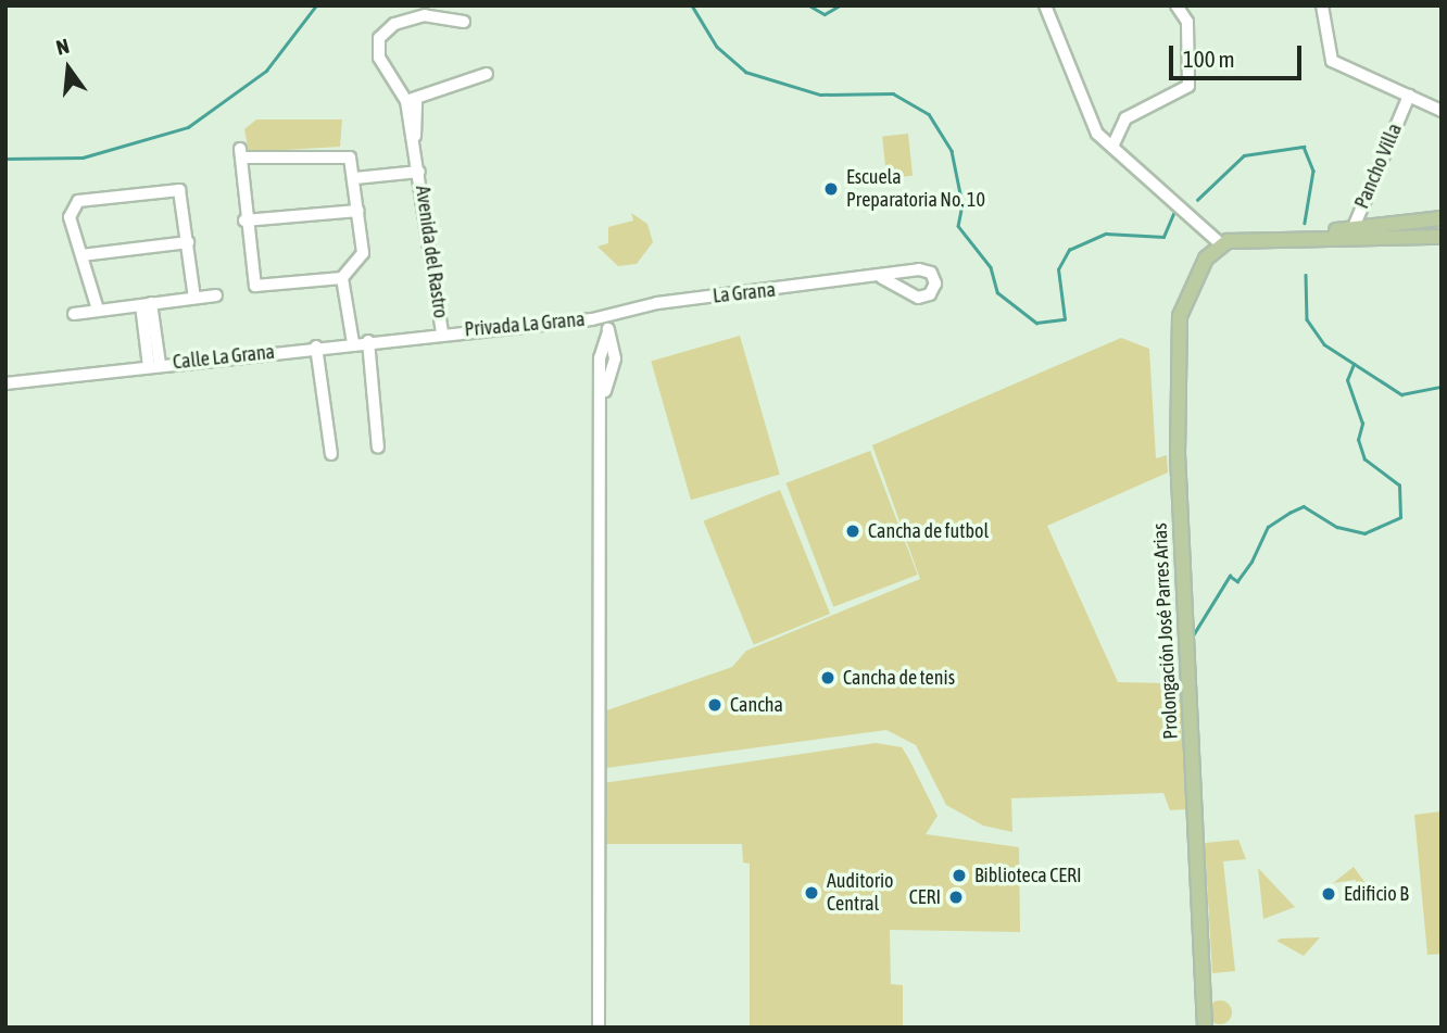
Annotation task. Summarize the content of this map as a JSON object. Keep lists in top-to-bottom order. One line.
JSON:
{"streets":{"main road":["Prolongación José Parres Arias"],"street":["Pancho Villa","Avenida del Rastro","La Grana","Privada La Grana","Calle La Grana"]},"crossings":[["Avenida del Rastro","Privada La Grana"],["Avenida del Rastro","Calle La Grana"],["La Grana","Privada La Grana"],["Privada La Grana","Calle La Grana"]],"places":["Escuela Preparatoria No. 10","Cancha de futbol","Cancha de tenis","Cancha","Biblioteca CERI","Auditorio Central","Edificio B","CERI"],"scale_bar":"100 m","north":"top"}
